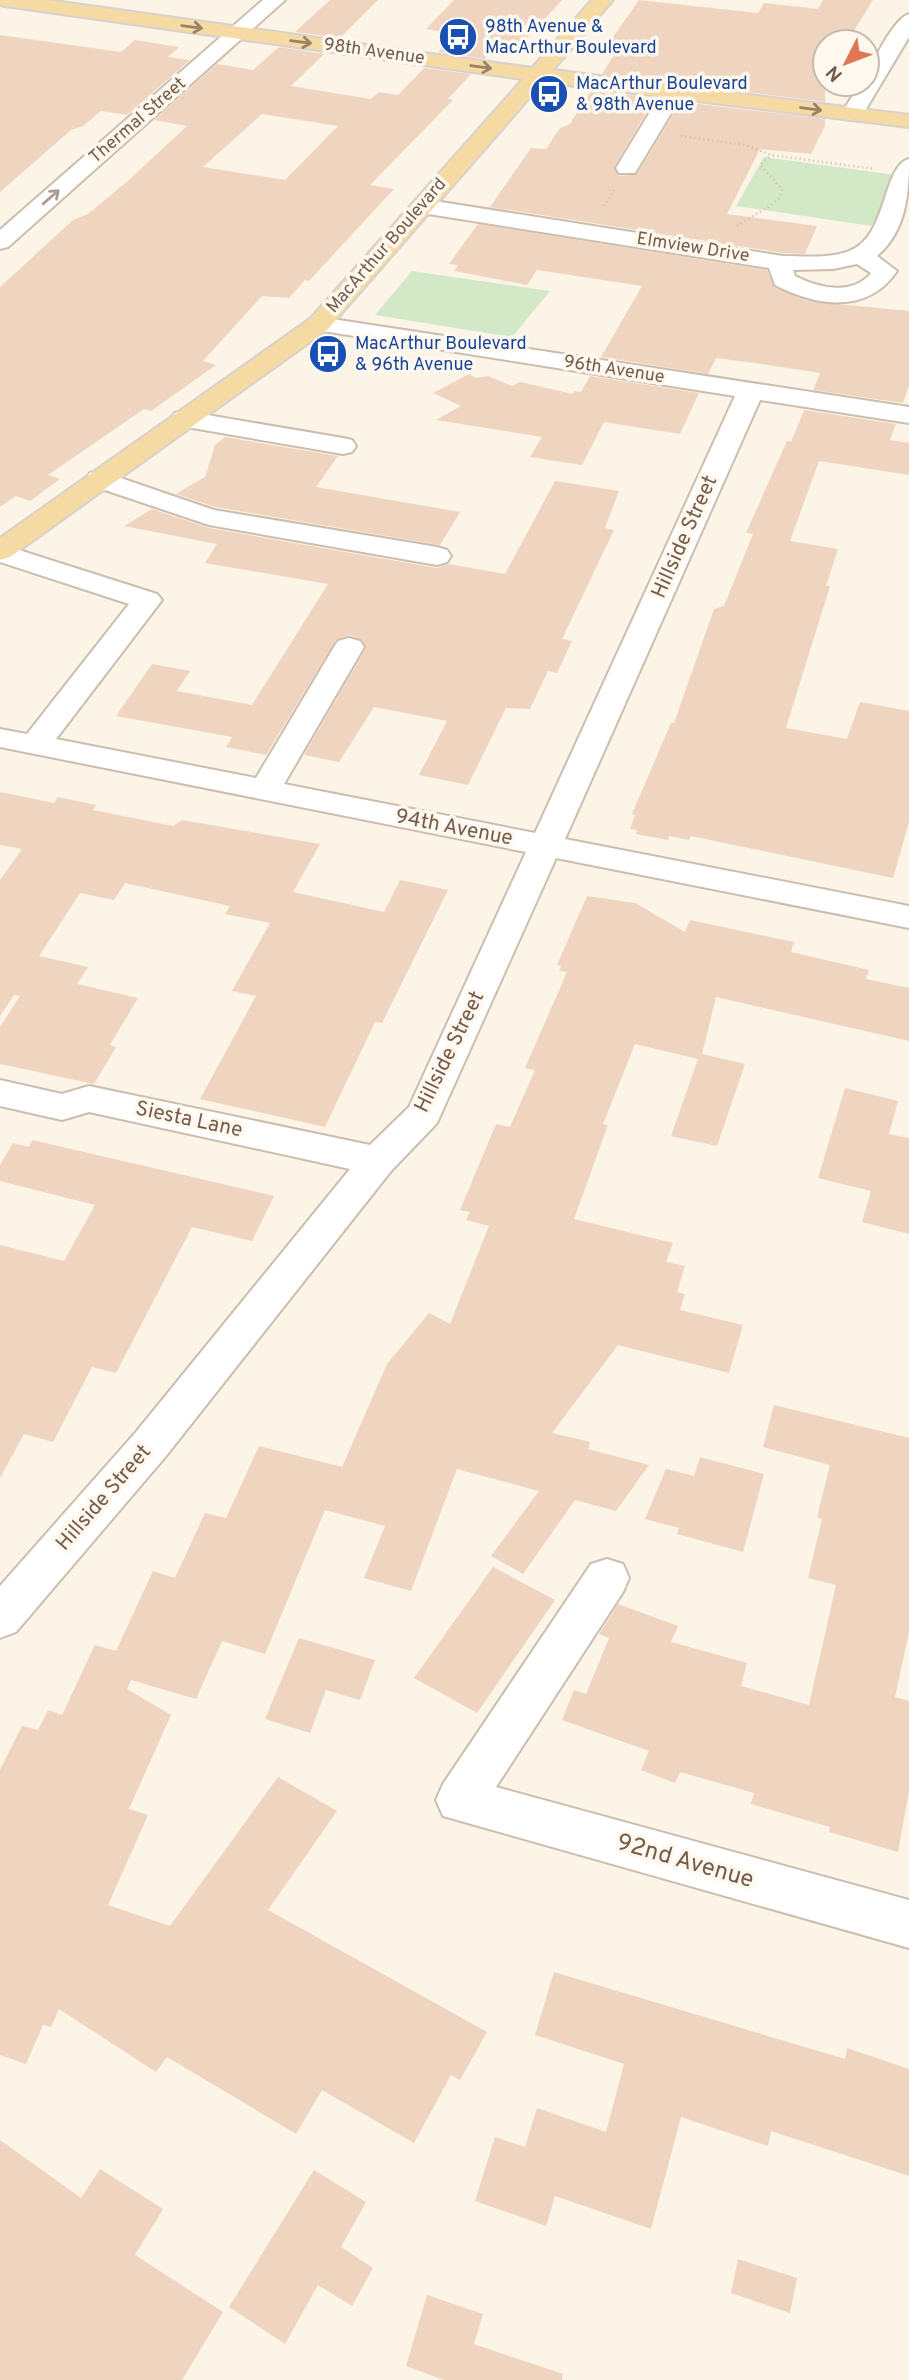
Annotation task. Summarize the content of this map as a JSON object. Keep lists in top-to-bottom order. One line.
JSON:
{"streets":{"main road":["98th Avenue","MacArthur Boulevard"],"street":["Thermal Street","Elmview Drive","96th Avenue","Hillside Street","94th Avenue","Siesta Lane","92nd Avenue"]},"crossings":[["98th Avenue","Thermal Street"],["98th Avenue","MacArthur Boulevard"],["MacArthur Boulevard","Elmview Drive"],["MacArthur Boulevard","96th Avenue"],["96th Avenue","Hillside Street"],["Hillside Street","94th Avenue"],["Hillside Street","Siesta Lane"]],"one_way":["Thermal Street"],"places":{"bus stop":["98th Avenue & MacArthur Boulevard","MacArthur Boulevard & 98th Avenue","MacArthur Boulevard & 96th Avenue"]},"north":"bottom left"}
